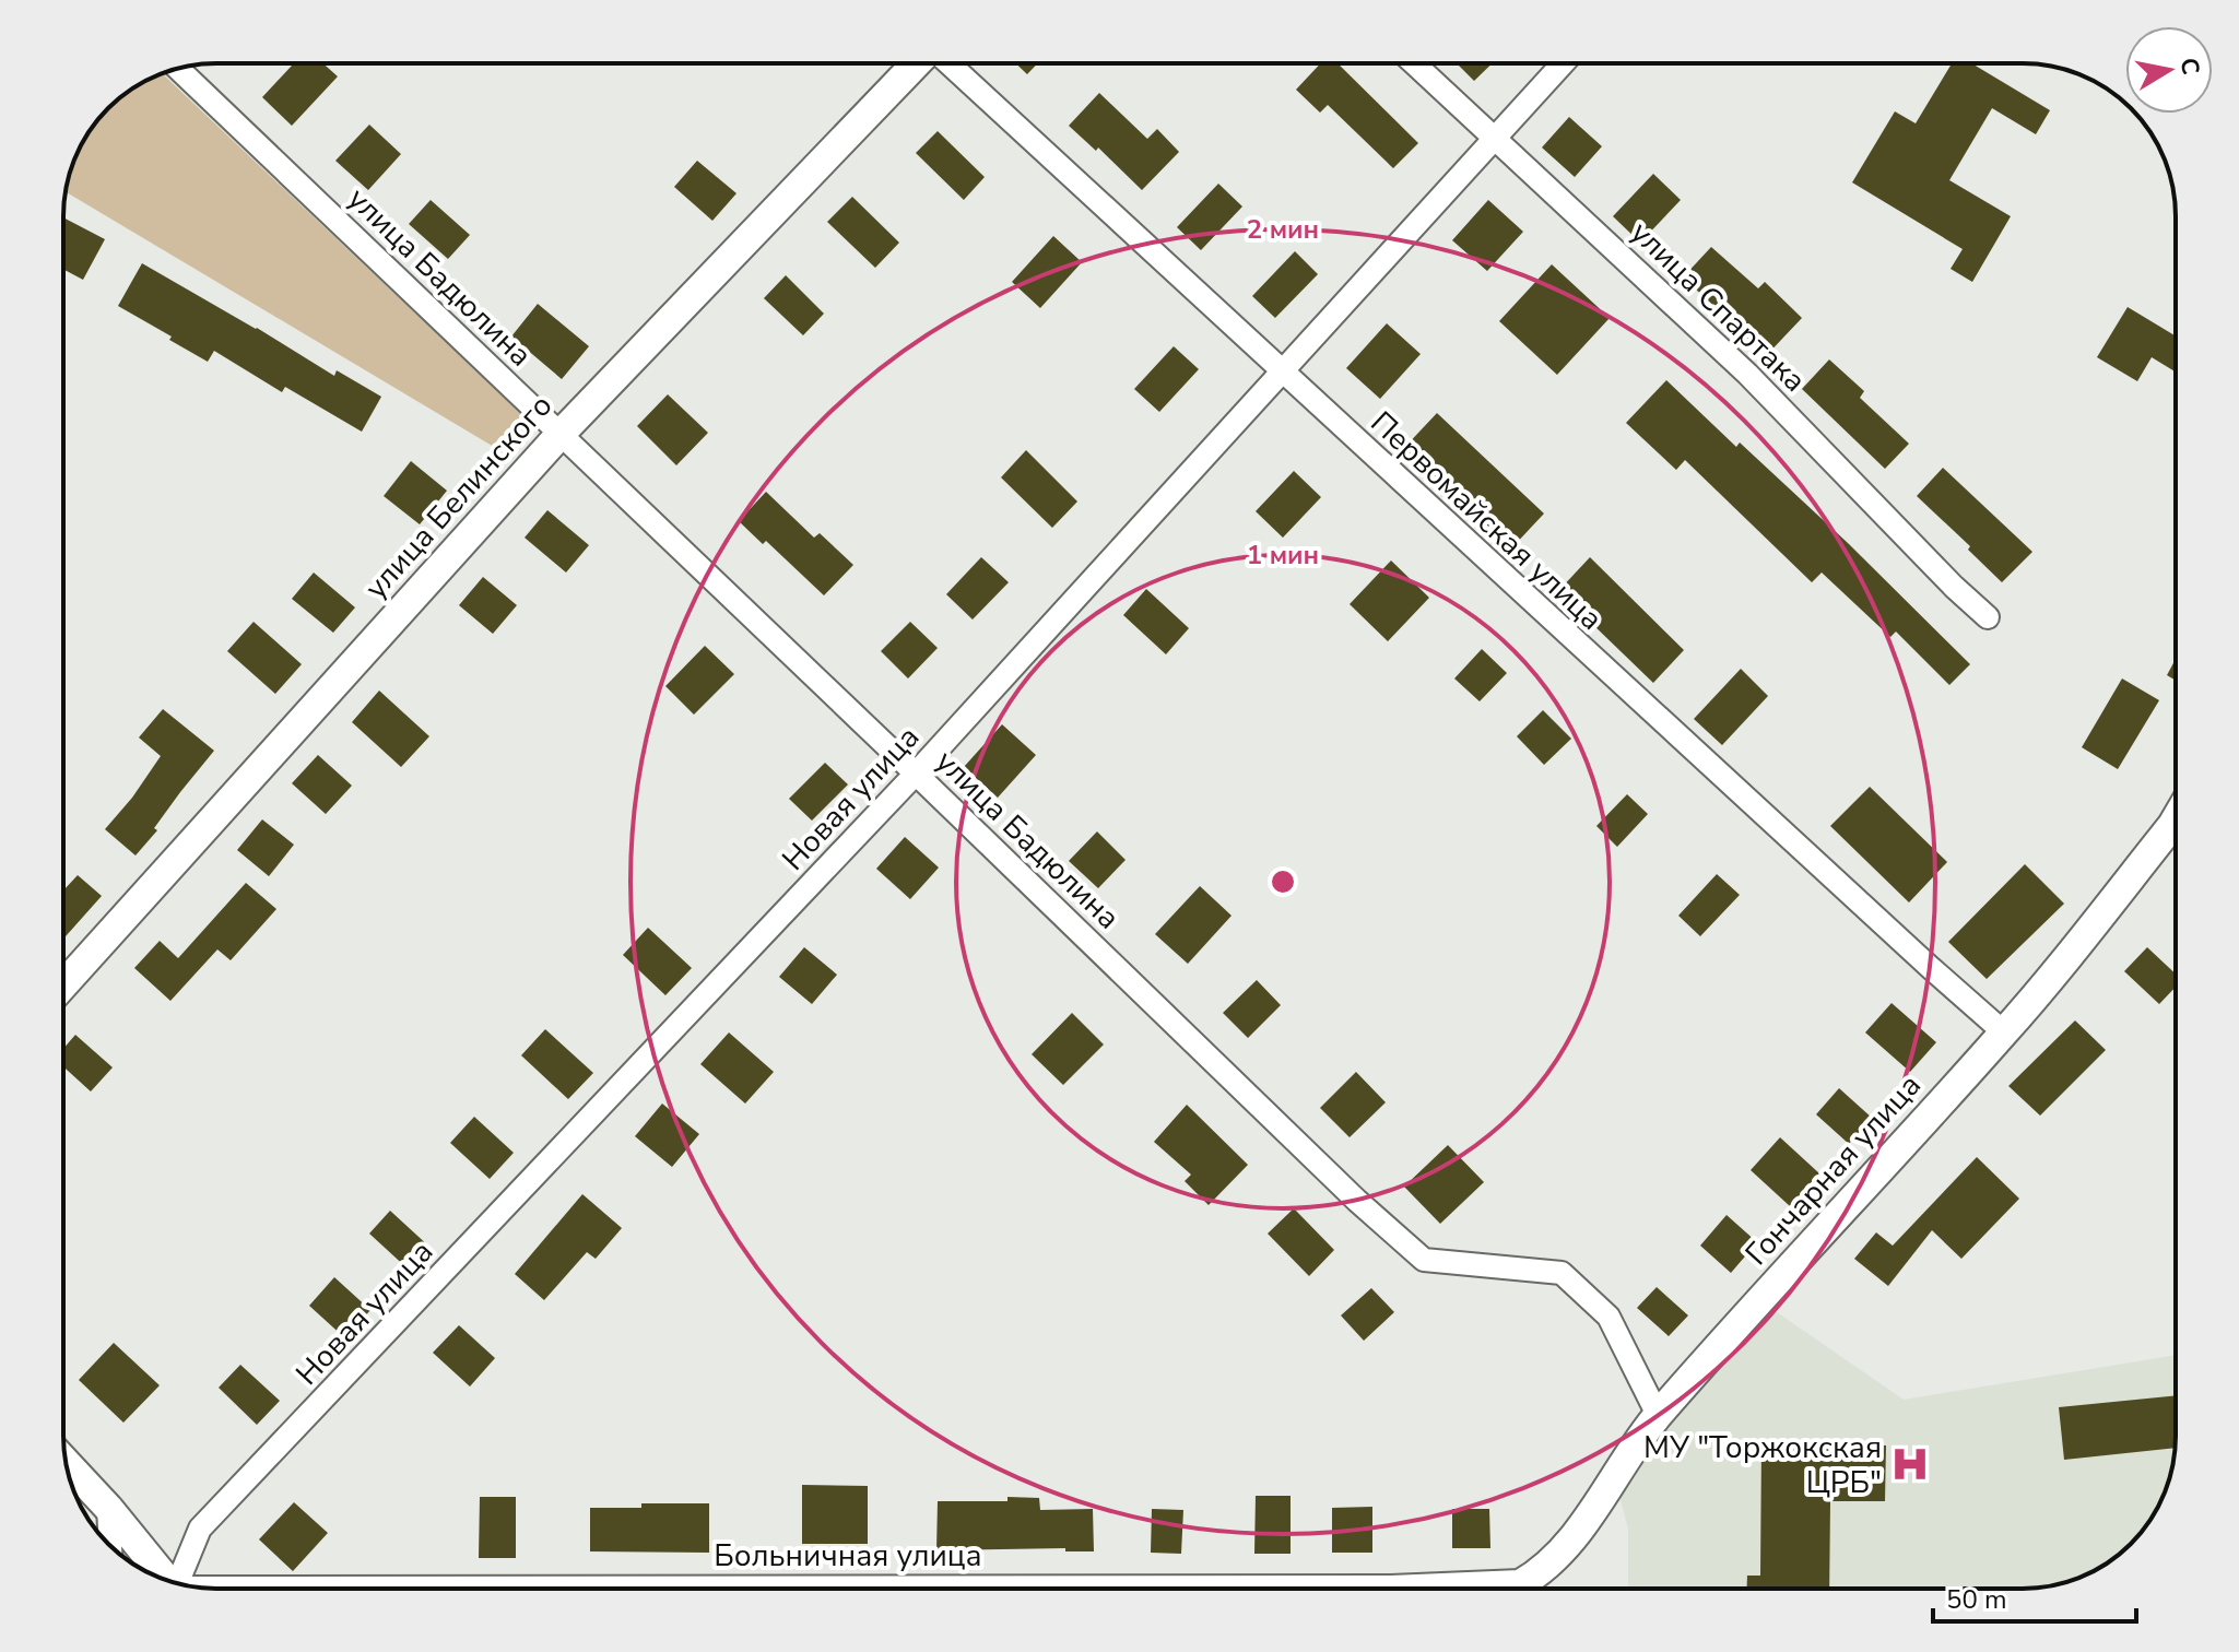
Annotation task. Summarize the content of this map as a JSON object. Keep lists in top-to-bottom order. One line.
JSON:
{"streets":{"street":["улица Бадюлина","улица Спартака","улица Белинского","Первомайская улица","Новая улица","Гончарная улица","Больничная улица"]},"crossings":[["улица Бадюлина","улица Белинского"],["улица Бадюлина","Новая улица"],["улица Бадюлина","Гончарная улица"],["улица Спартака","Новая улица"],["Первомайская улица","Новая улица"],["Первомайская улица","Гончарная улица"],["Гончарная улица","Больничная улица"]],"places":{"hospital":["МУ \"Торжокская ЦРБ\""]},"scale_bar":"50 m","north":"right","rings":["2 мин","1 мин"]}
